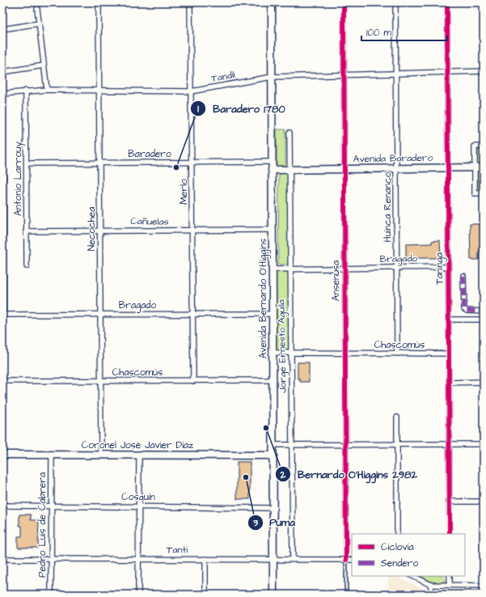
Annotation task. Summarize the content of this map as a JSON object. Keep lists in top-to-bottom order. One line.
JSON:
{"streets":{"main road":["Avenida Baradero","Avenida Bernardo O'Higgins","Coronel José Javier Díaz"],"street":["Tandil","Baradero","Antonio Larrouy","Merlo","Huinca Renanco","Cañuelas","Necochea","Bragado","Taninga","Ansenusa","Chascomús","Jorge Ernesto Aguila","Cosquín","Pedro Luis de Cabrera","Tanti"]},"crossings":[["Tandil","Antonio Larrouy"],["Tandil","Merlo"],["Tandil","Huinca Renanco"],["Tandil","Necochea"],["Tandil","Taninga"],["Tandil","Ansenusa"],["Tandil","Avenida Bernardo O'Higgins"],["Baradero","Antonio Larrouy"],["Baradero","Merlo"],["Baradero","Necochea"],["Baradero","Avenida Bernardo O'Higgins"],["Avenida Baradero","Huinca Renanco"],["Avenida Baradero","Taninga"],["Avenida Baradero","Ansenusa"],["Avenida Baradero","Avenida Bernardo O'Higgins"],["Avenida Baradero","Jorge Ernesto Aguila"],["Antonio Larrouy","Cañuelas"],["Merlo","Cañuelas"],["Merlo","Bragado"],["Merlo","Chascomús"],["Huinca Renanco","Bragado"],["Huinca Renanco","Chascomús"],["Cañuelas","Necochea"],["Cañuelas","Avenida Bernardo O'Higgins"],["Necochea","Bragado"],["Necochea","Chascomús"],["Necochea","Coronel José Javier Díaz"],["Bragado","Taninga"],["Bragado","Ansenusa"],["Bragado","Avenida Bernardo O'Higgins"],["Bragado","Jorge Ernesto Aguila"],["Taninga","Chascomús"],["Ansenusa","Chascomús"],["Ansenusa","Tanti"],["Avenida Bernardo O'Higgins","Chascomús"],["Avenida Bernardo O'Higgins","Coronel José Javier Díaz"],["Avenida Bernardo O'Higgins","Cosquín"],["Avenida Bernardo O'Higgins","Tanti"],["Chascomús","Jorge Ernesto Aguila"],["Jorge Ernesto Aguila","Tanti"],["Coronel José Javier Díaz","Pedro Luis de Cabrera"],["Cosquín","Pedro Luis de Cabrera"],["Pedro Luis de Cabrera","Tanti"]],"places":["Baradero 1780","Bernardo O'Higgins 2982","Puma"],"legend":["Ciclovía","Sendero"],"scale_bar":"100 m"}
